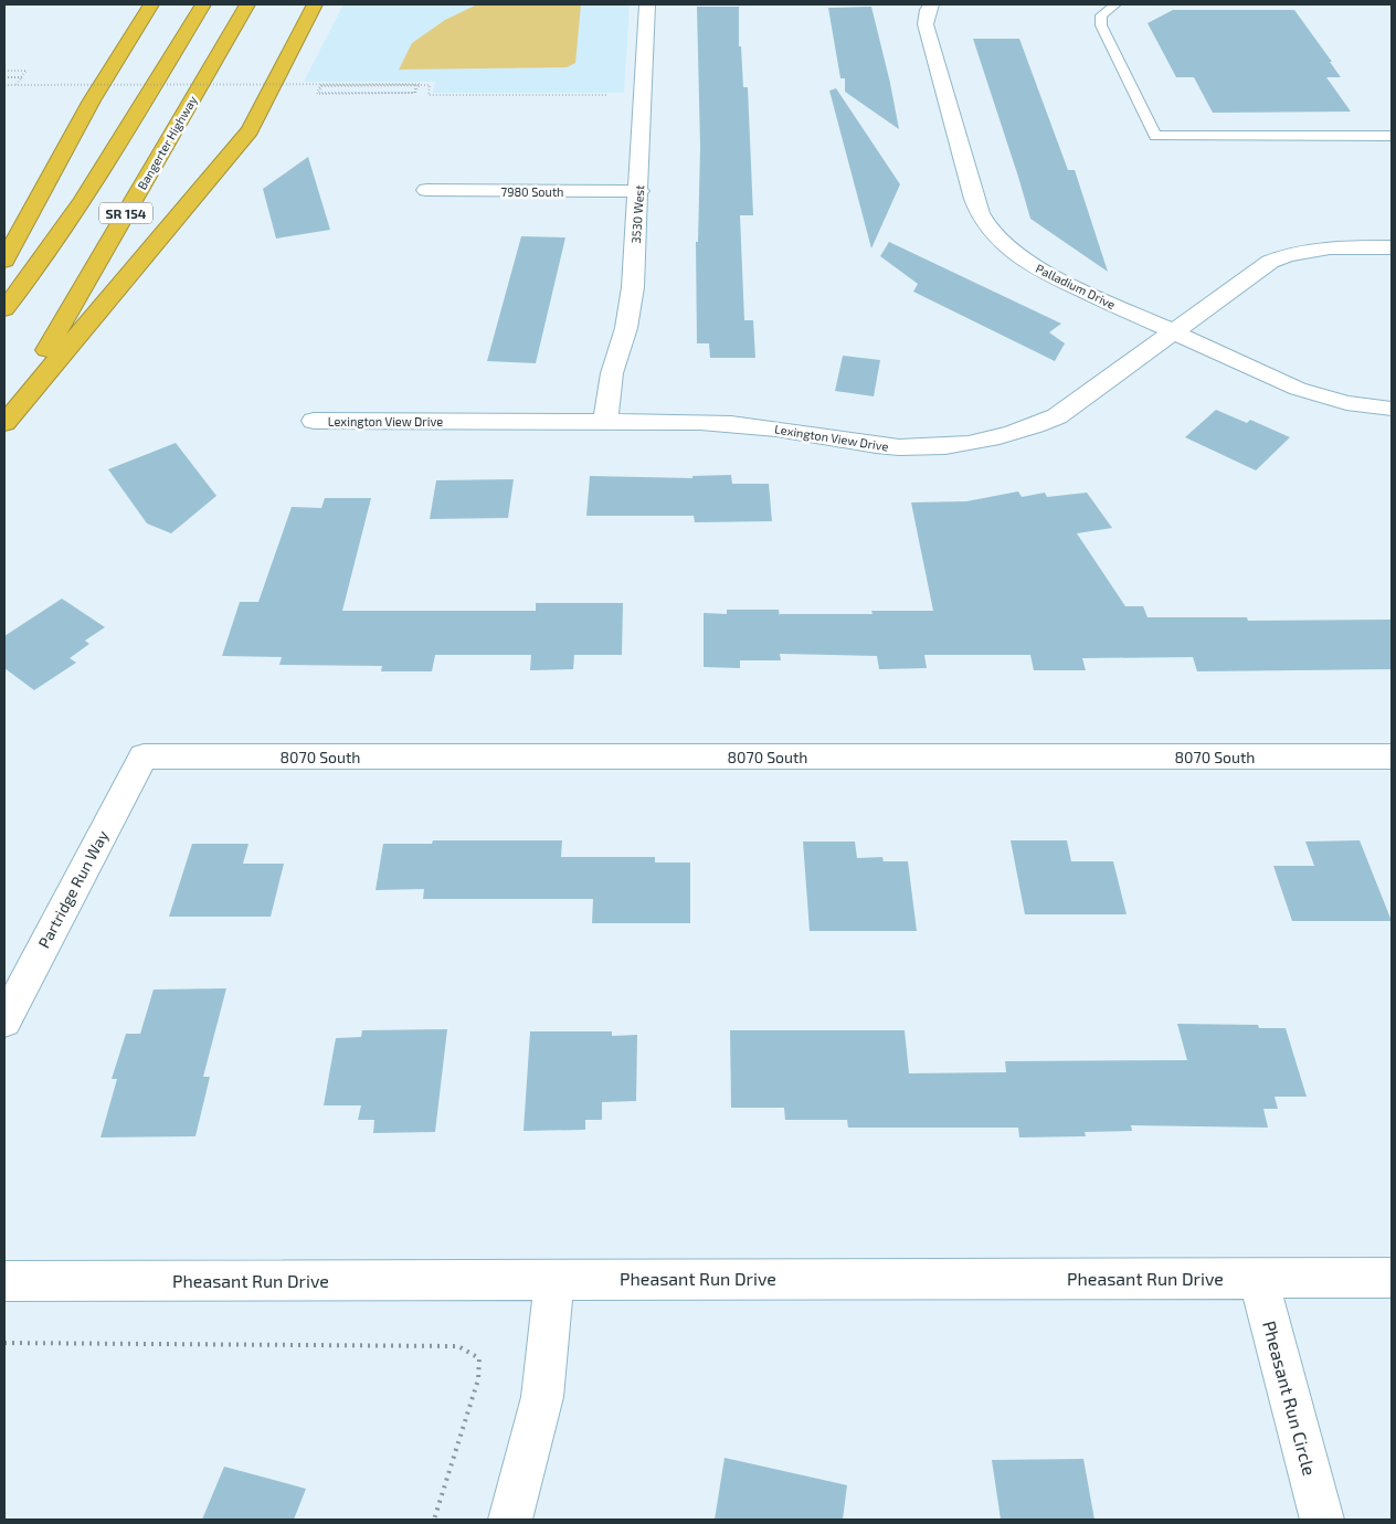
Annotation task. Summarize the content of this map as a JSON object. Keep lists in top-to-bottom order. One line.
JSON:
{"streets":{"highway":["Bangerter Highway","SR 154"],"street":["7980 South","3530 West","Palladium Drive","Lexington View Drive","8070 South","Partridge Run Way","Pheasant Run Drive","Pheasant Run Circle"]},"crossings":[["7980 South","3530 West"],["3530 West","Lexington View Drive"],["Palladium Drive","Lexington View Drive"],["8070 South","Partridge Run Way"],["Pheasant Run Drive","Pheasant Run Circle"]]}
